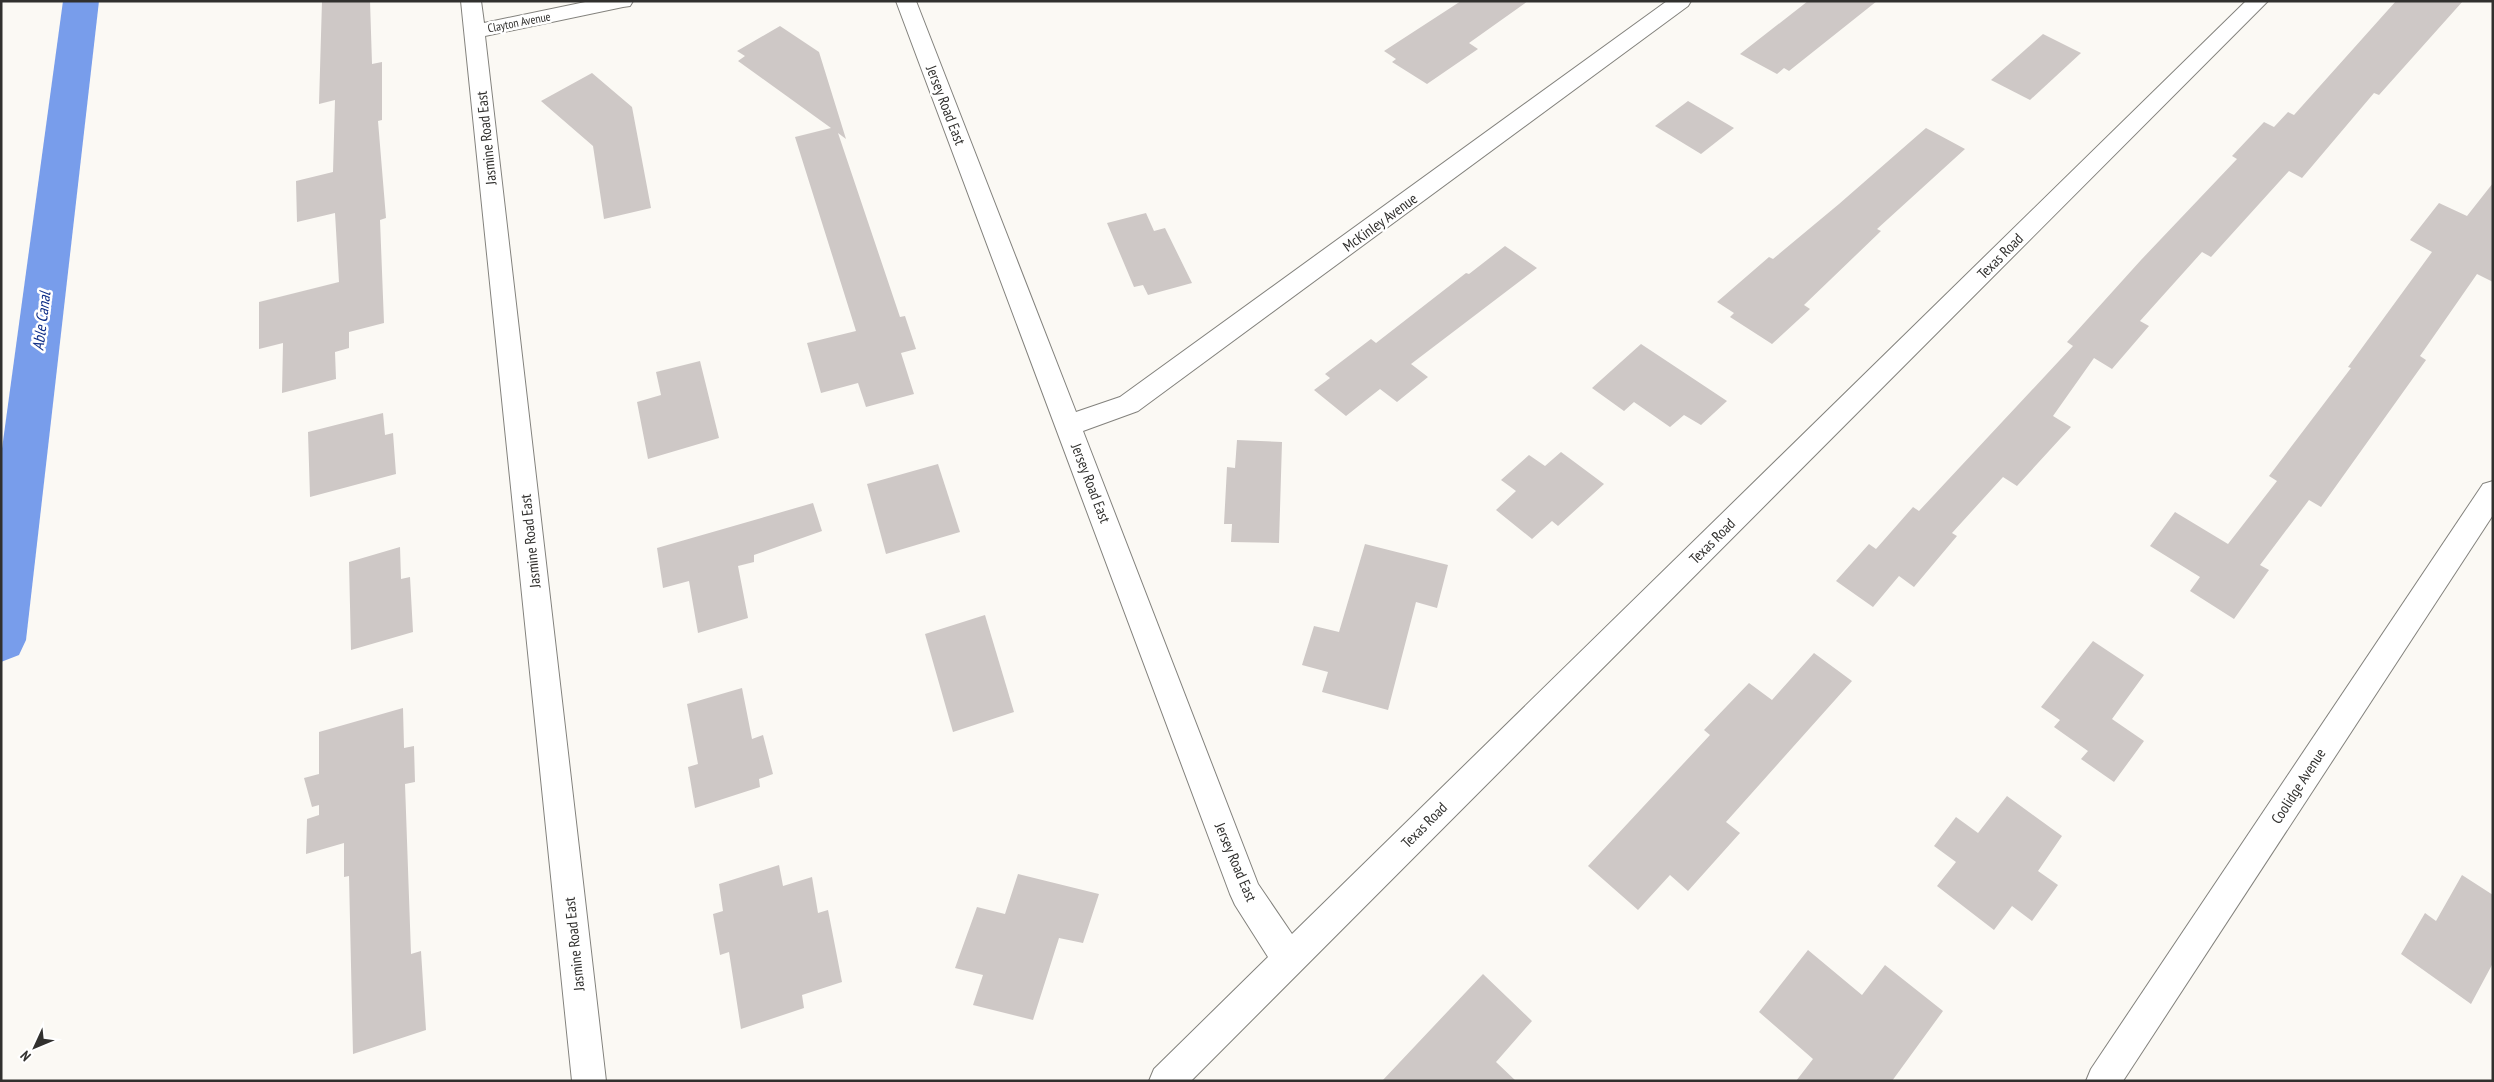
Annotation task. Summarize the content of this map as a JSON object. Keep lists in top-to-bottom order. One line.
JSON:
{"streets":{"street":["Clayton Avenue","Jersey Road East","Jasmine Road East","McKinley Avenue","Texas Road","Coolidge Avenue"]},"crossings":[["Clayton Avenue","Jasmine Road East"],["Jersey Road East","McKinley Avenue"],["Jersey Road East","Texas Road"]],"water":["Able Canal"],"north":"bottom left"}
